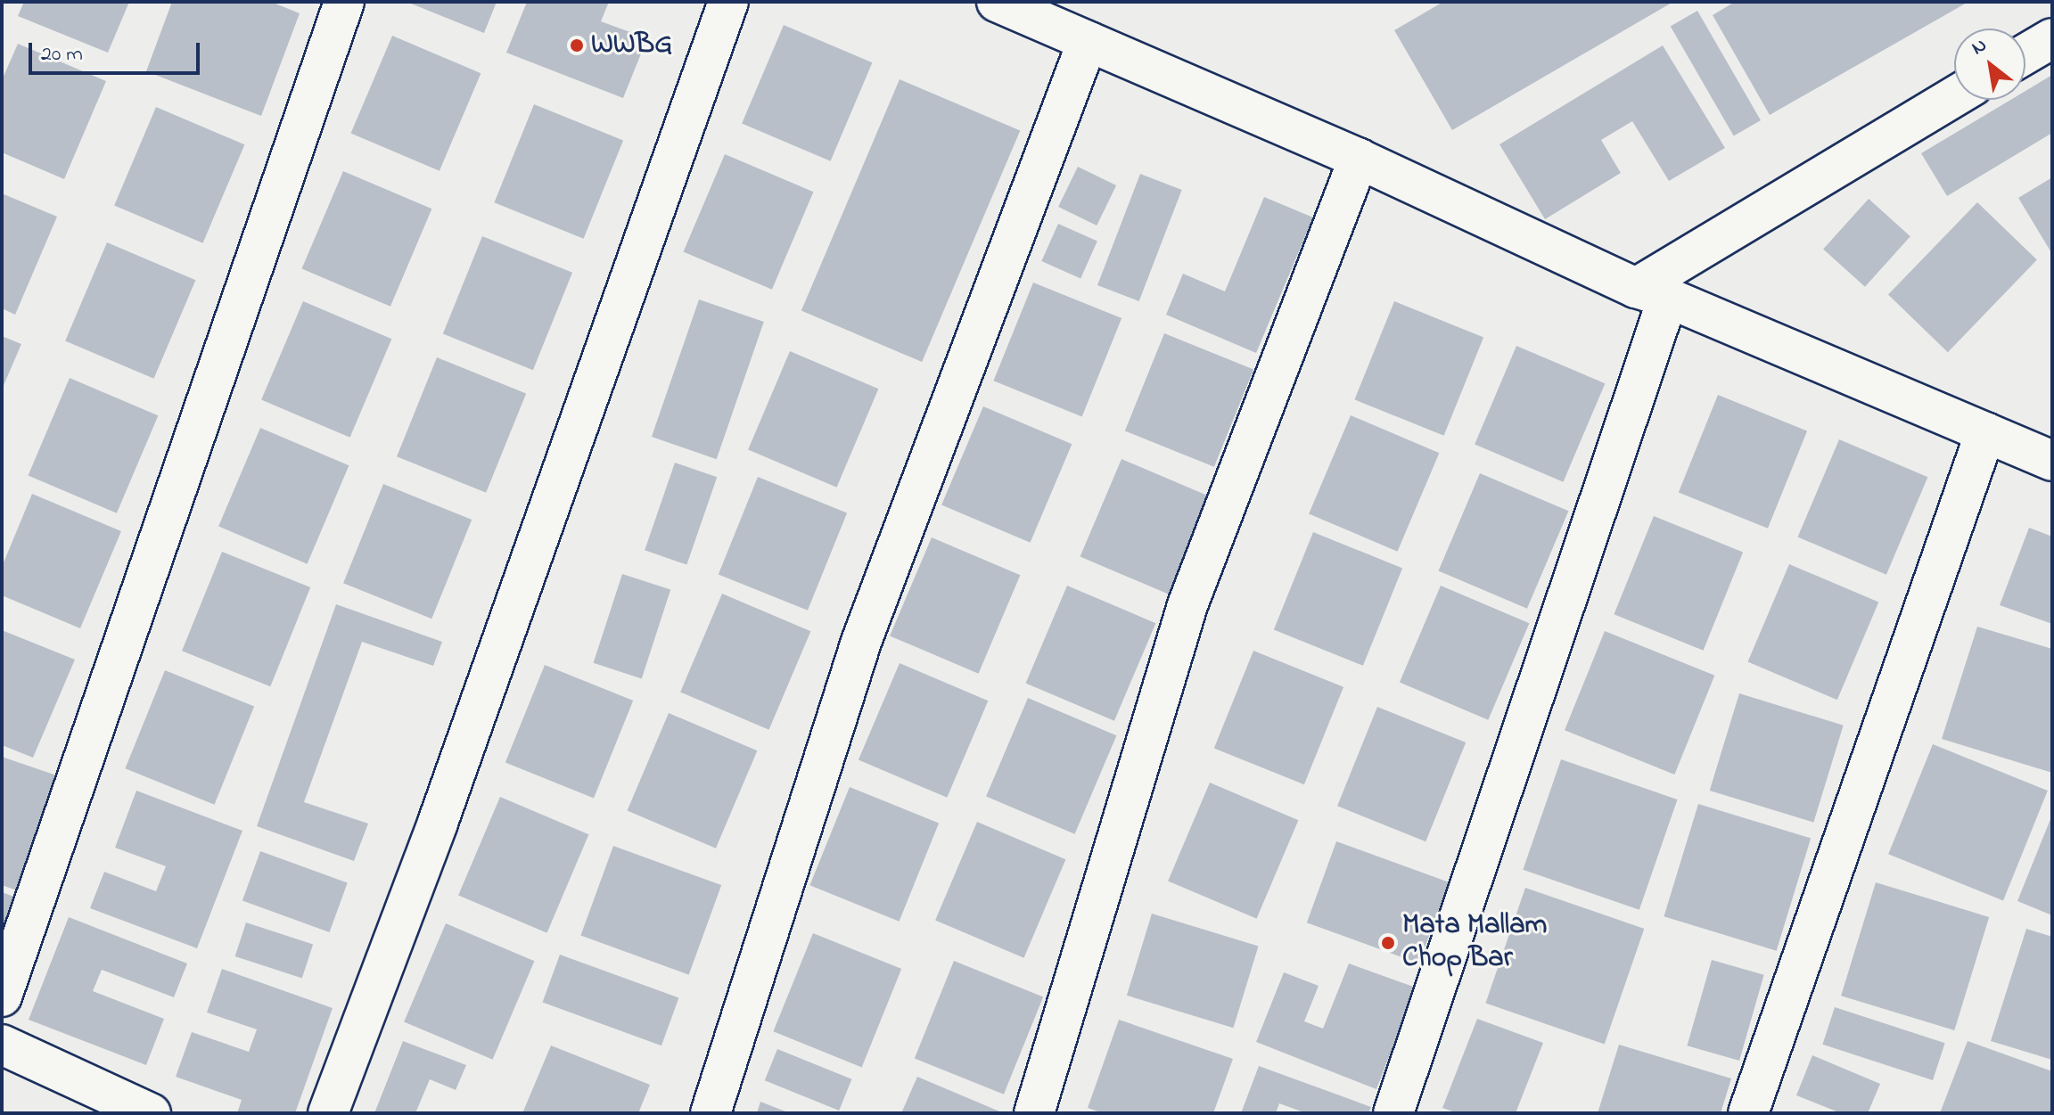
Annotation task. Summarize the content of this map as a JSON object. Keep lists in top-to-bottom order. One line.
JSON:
{"places":["WWBG","Mata Mallam Chop Bar"],"scale_bar":"20 m","north":"top left"}
